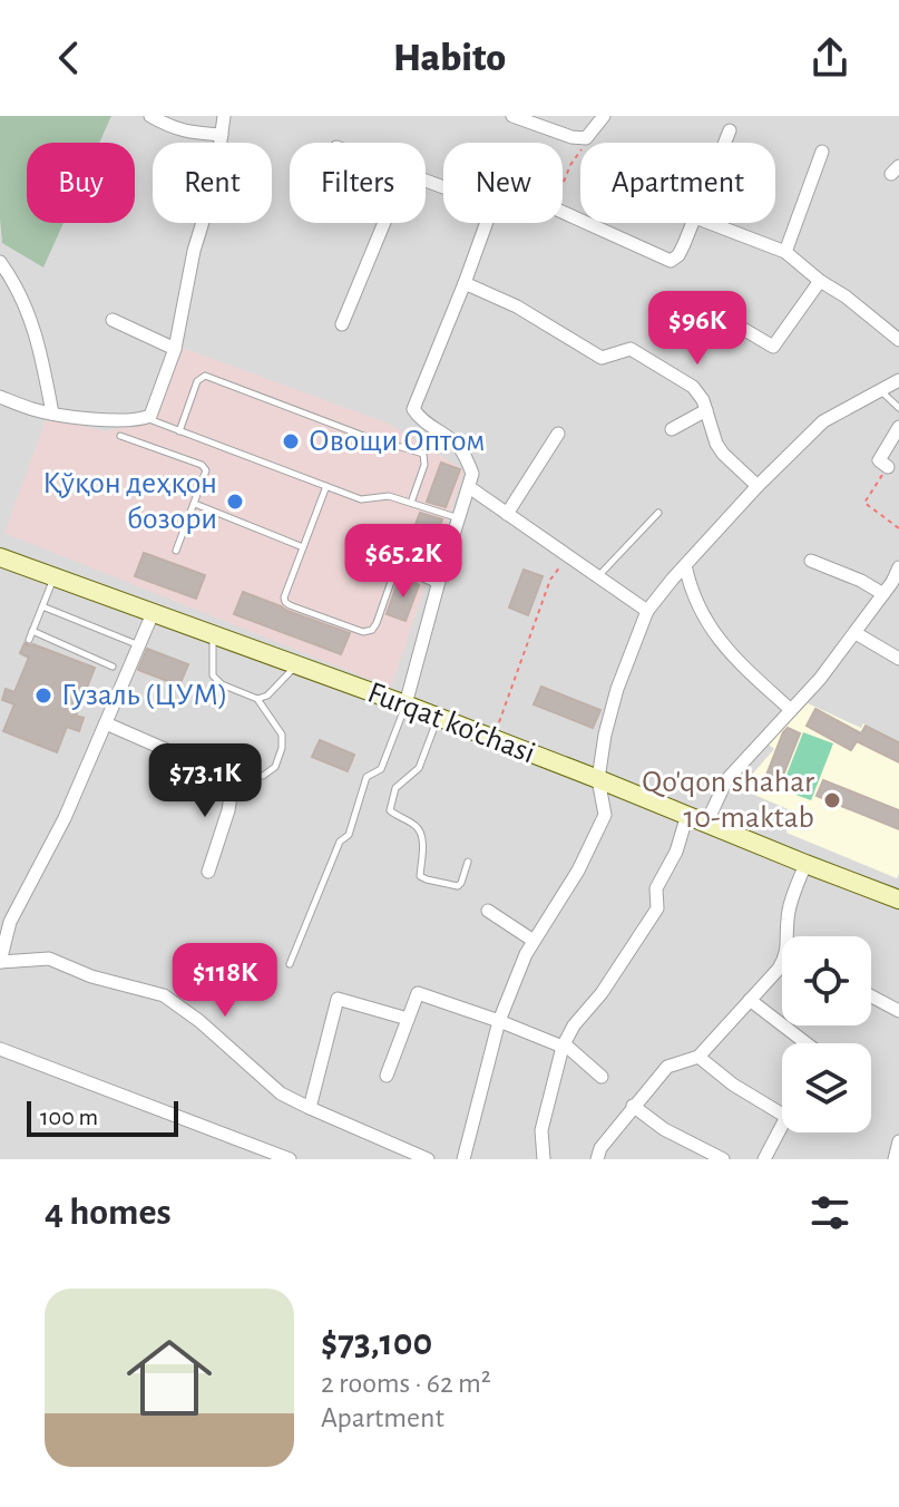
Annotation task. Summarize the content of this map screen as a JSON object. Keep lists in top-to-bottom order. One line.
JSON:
{"streets":{"main road":["Furqat ko'chasi"]},"places":["Овощи Оптом","Қўқон деҳқон бозори","Гузаль (ЦУМ)","Qo'qon shahar 10-maktab"],"scale_bar":"100 m","page":{"header":"Habito","chip":["Buy","Rent","Filters","New","Apartment"],"price":["$96K","$65.2K","$73.1K","$118K"],"scale":"100 m","heading":"4 homes","list":[{"name":"$73,100","note":"2 rooms · 62 m² · Apartment"}]}}
